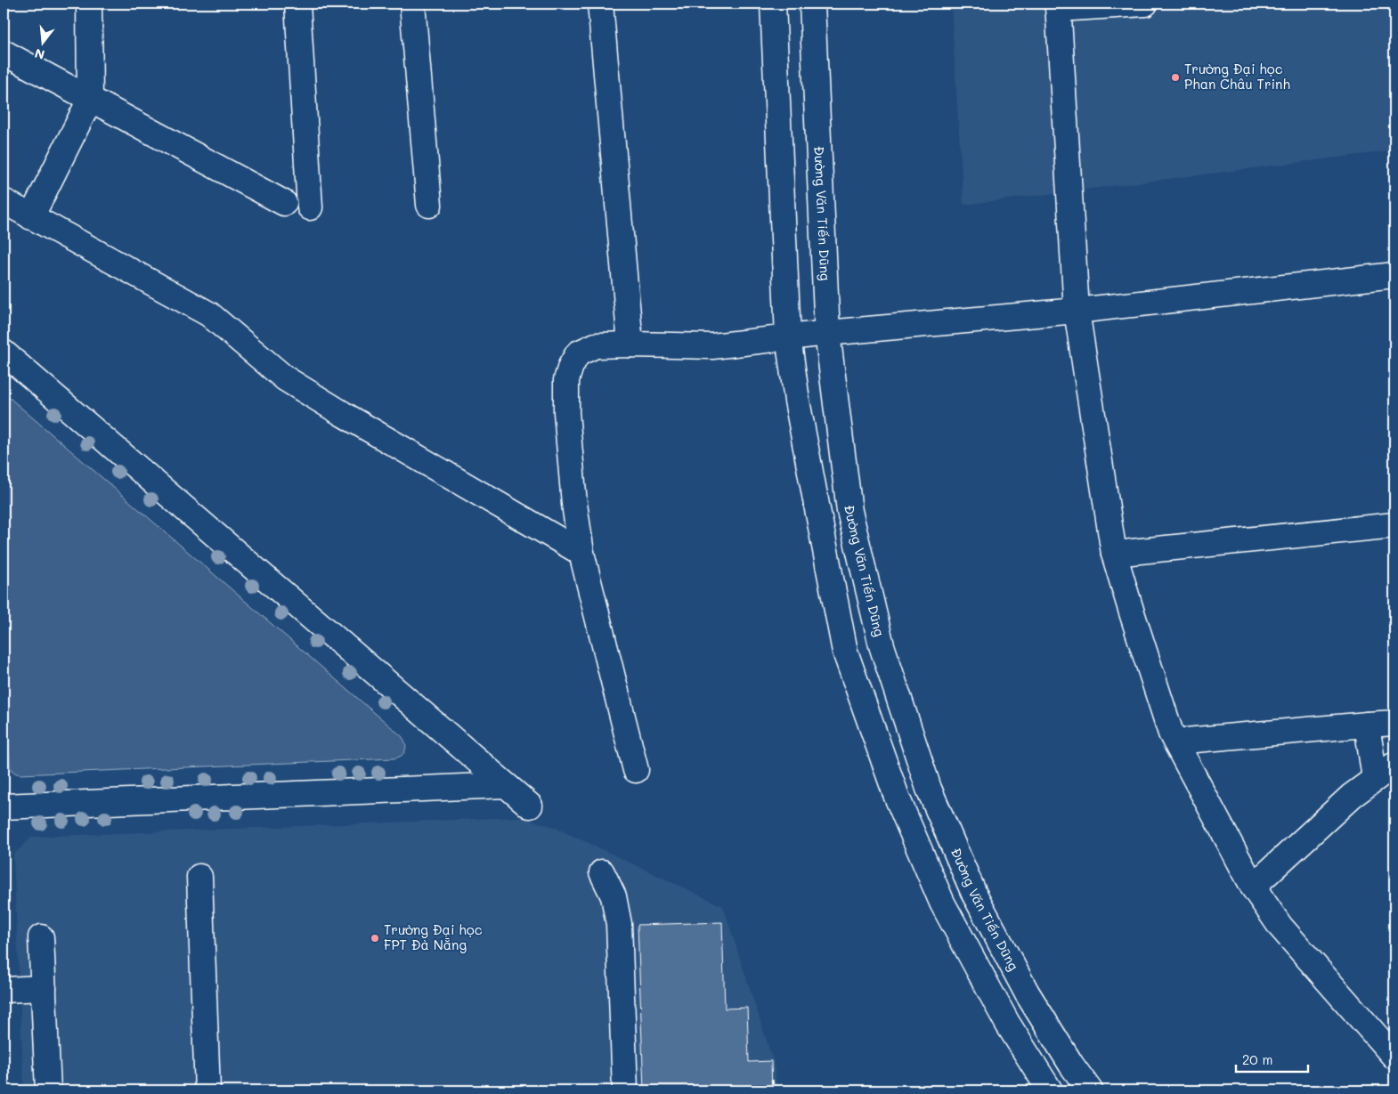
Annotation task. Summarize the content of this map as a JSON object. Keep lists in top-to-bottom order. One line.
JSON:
{"streets":{"street":["Đường Văn Tiến Dũng"]},"places":["Trường Đại học Phan Châu Trinh","Trường Đại học FPT Đà Nẵng"],"scale_bar":"20 m","north":"bottom"}
